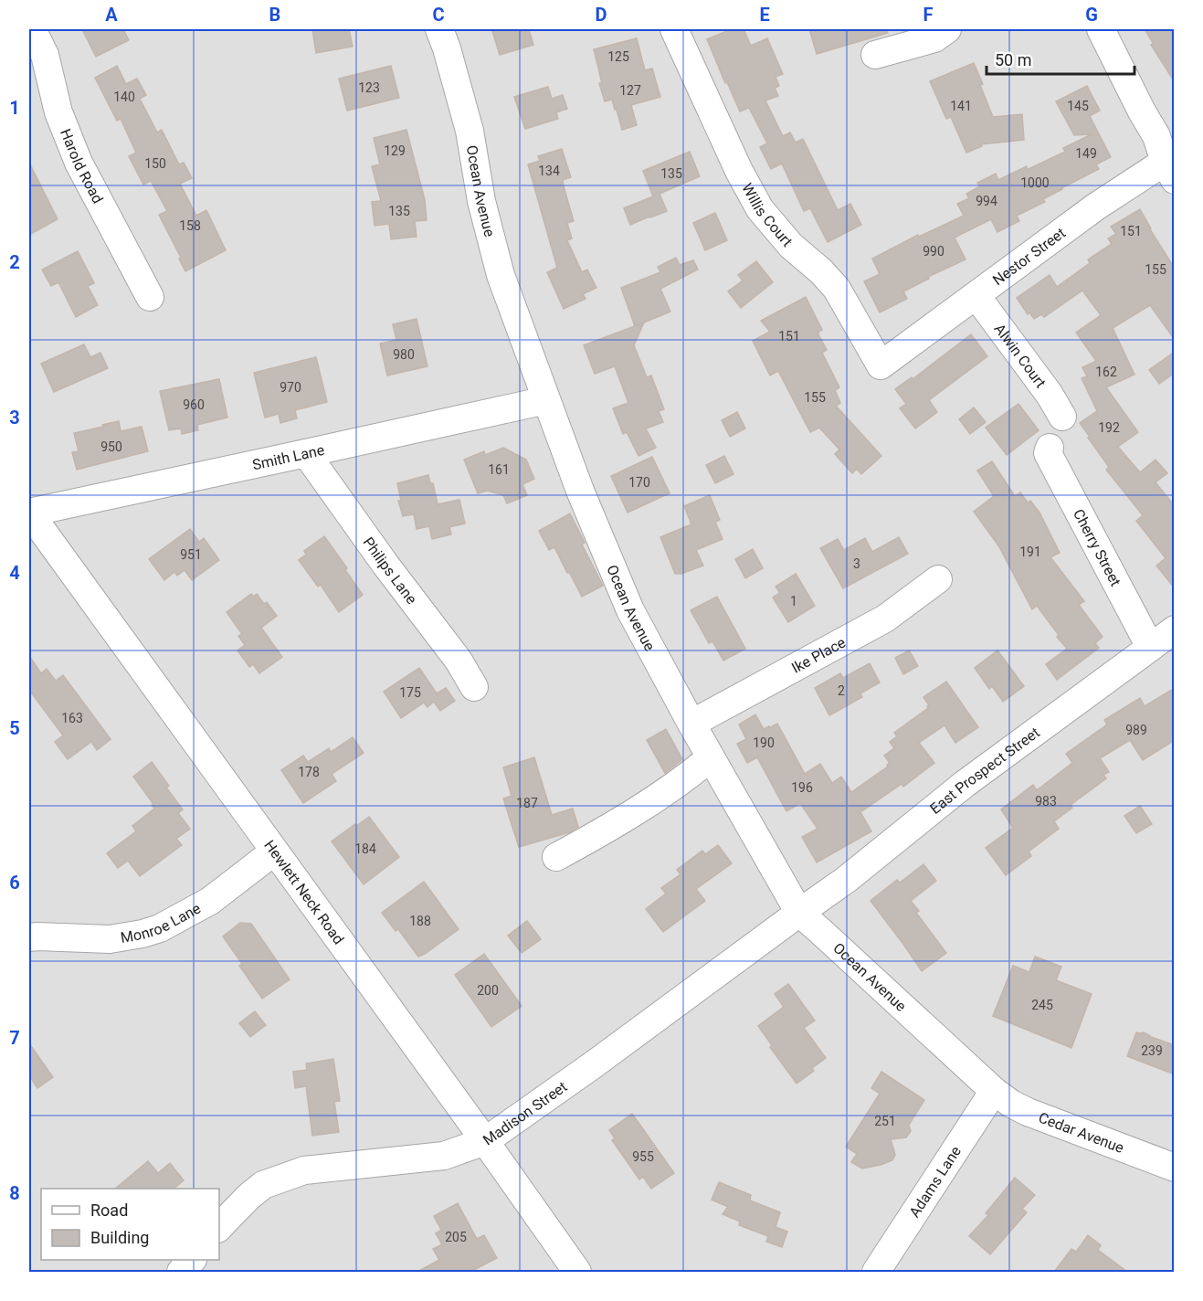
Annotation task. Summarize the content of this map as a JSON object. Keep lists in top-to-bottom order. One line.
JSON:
{"streets":{"street":["Harold Road","Ocean Avenue","Willis Court","Nestor Street","Alwin Court","Smith Lane","Cherry Street","Philips Lane","Ike Place","East Prospect Street","Hewlett Neck Road","Monroe Lane","Madison Street","Cedar Avenue","Adams Lane"]},"crossings":[["Ocean Avenue","Smith Lane"],["Ocean Avenue","Ike Place"],["Ocean Avenue","East Prospect Street"],["Ocean Avenue","Madison Street"],["Ocean Avenue","Cedar Avenue"],["Ocean Avenue","Adams Lane"],["Willis Court","Nestor Street"],["Nestor Street","Alwin Court"],["Smith Lane","Philips Lane"],["Smith Lane","Hewlett Neck Road"],["Cherry Street","East Prospect Street"],["East Prospect Street","Madison Street"],["Hewlett Neck Road","Monroe Lane"],["Hewlett Neck Road","Madison Street"],["Cedar Avenue","Adams Lane"]],"house_numbers":["125","123","127","140","141","145","129","149","150","134","135","1000","994","135","158","151","990","155","151","980","162","970","155","960","192","950","161","170","191","951","3","1","2","175","163","989","190","178","196","983","187","184","188","200","245","239","251","955","205"],"legend":["Road","Building"],"scale_bar":"50 m","grid":{"columns":["A","B","C","D","E","F","G"],"rows":["1","2","3","4","5","6","7","8"]}}
